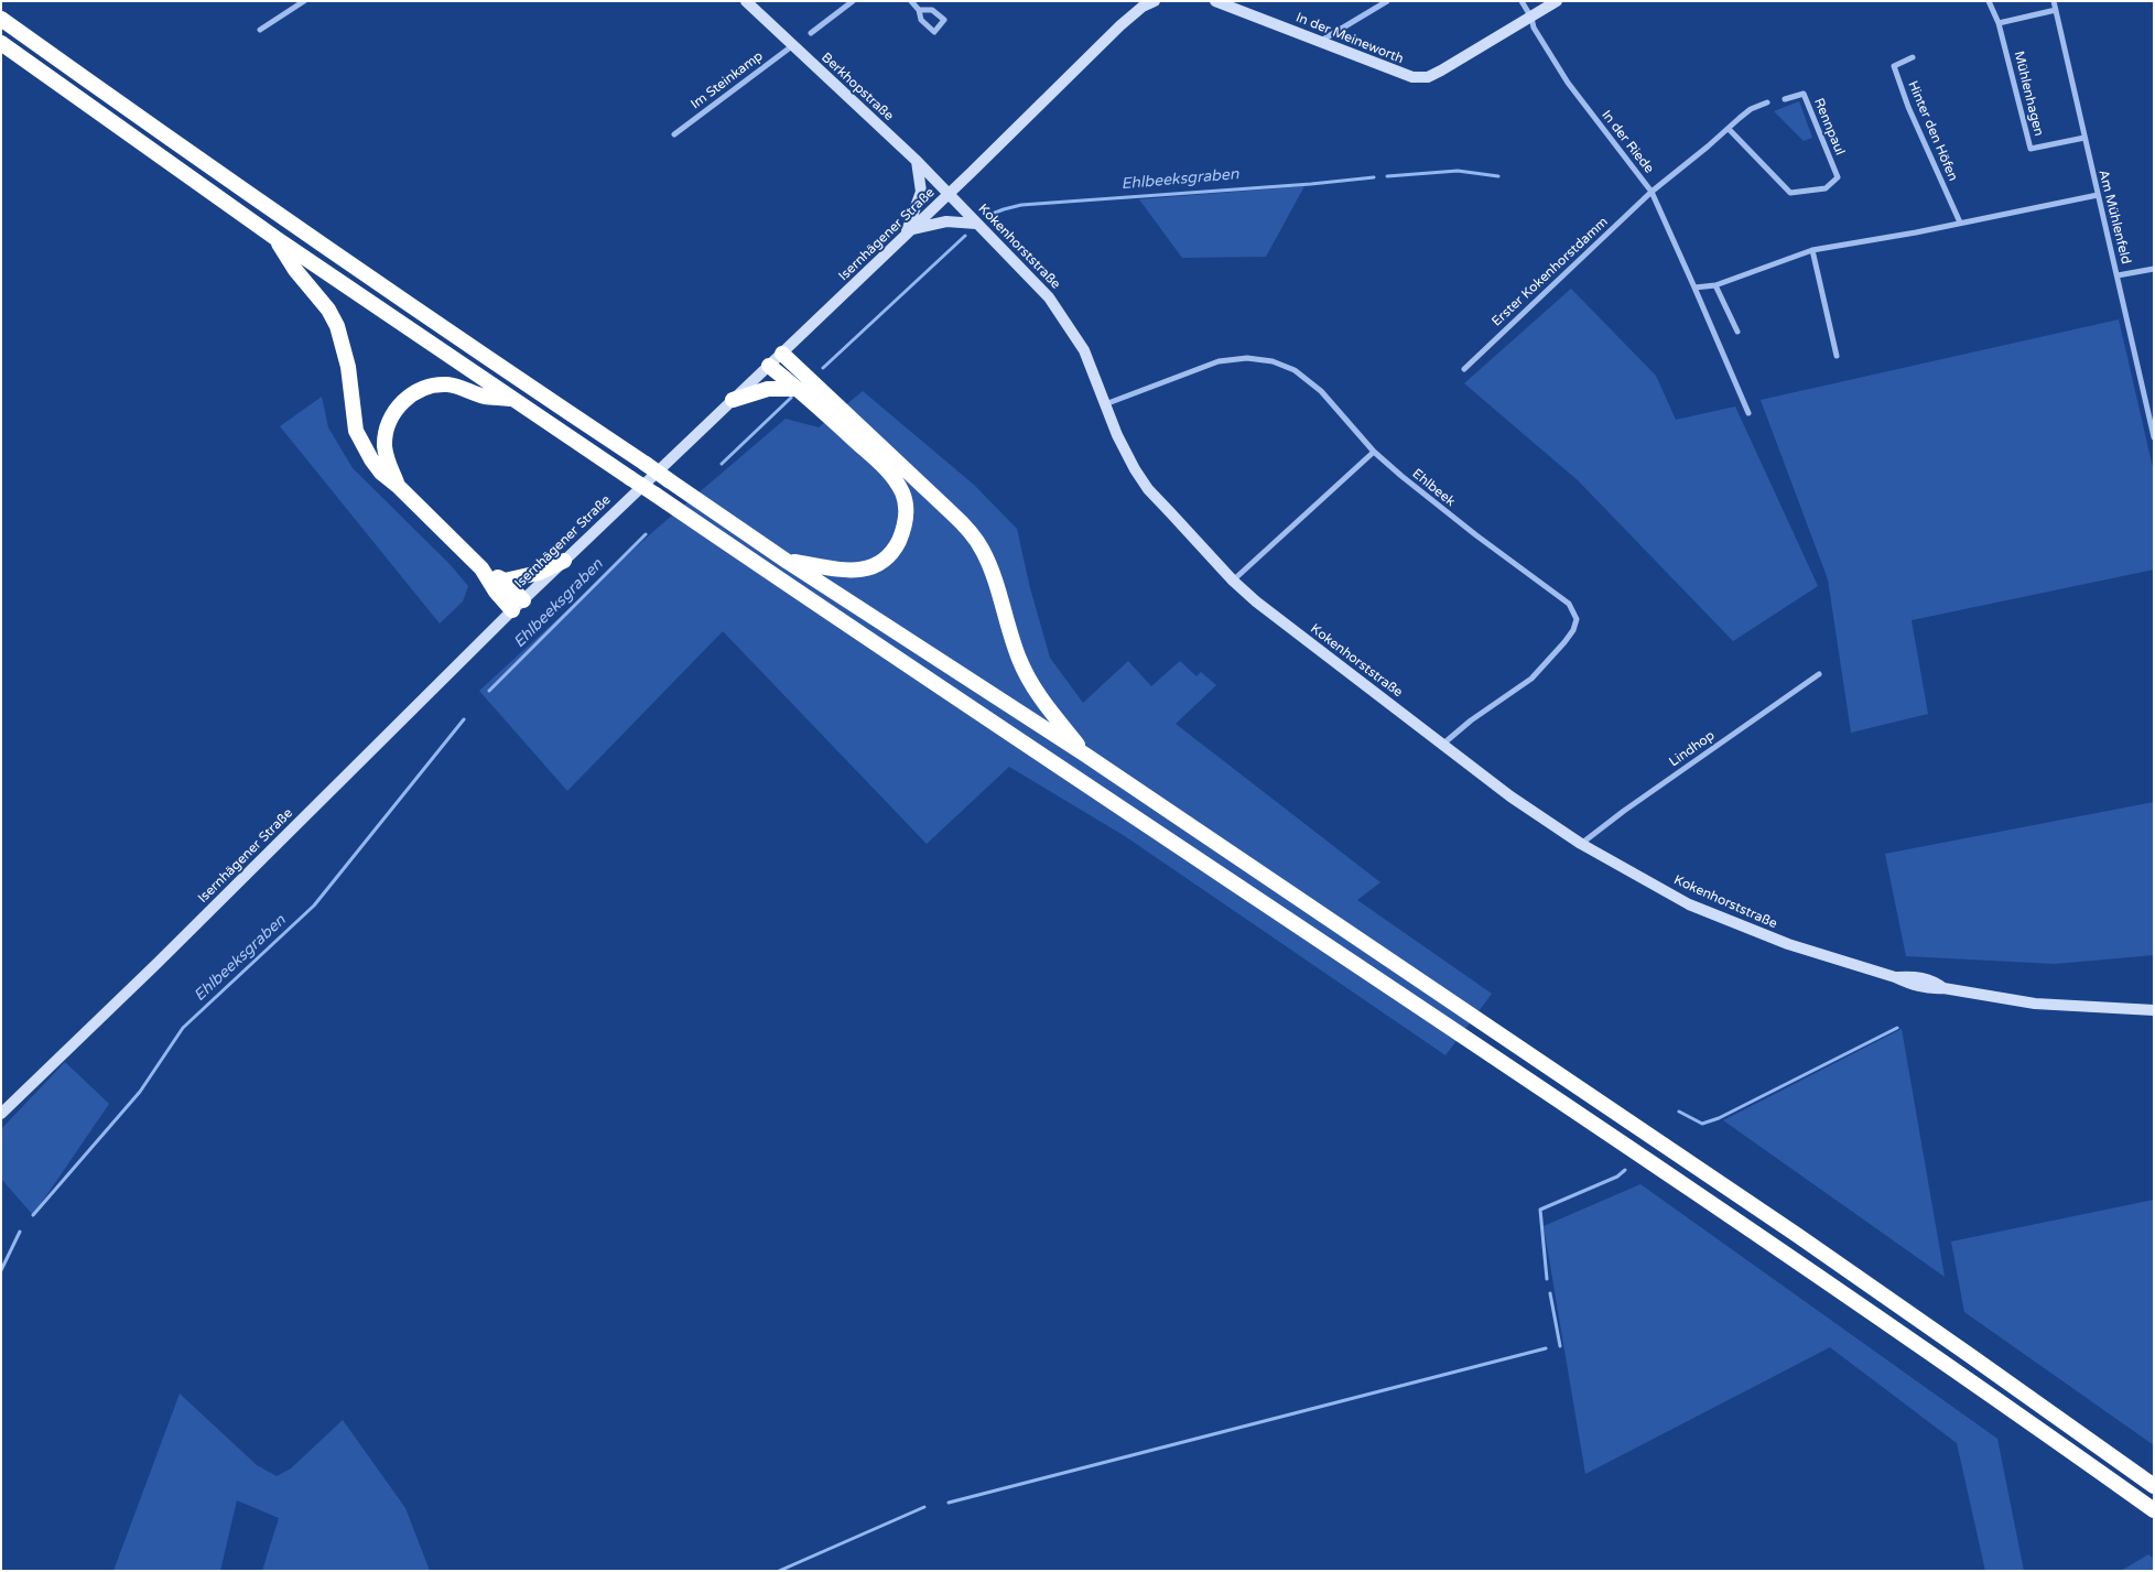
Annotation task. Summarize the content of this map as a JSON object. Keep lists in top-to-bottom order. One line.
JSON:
{"streets":{"main road":["In der Meineworth","Berkhopstraße","Isernhägener Straße","Kokenhorststraße"],"street":["Im Steinkamp","Mühlenhagen","Rennpaul","Hinter den Höfen","In der Riede","Am Mühlenfeld","Erster Kokenhorstdamm","Ehlbeek","Lindhop"]},"crossings":[["In der Meineworth","In der Riede"],["Im Steinkamp","Berkhopstraße"],["Berkhopstraße","Isernhägener Straße"],["Berkhopstraße","Kokenhorststraße"],["Mühlenhagen","Am Mühlenfeld"],["In der Riede","Erster Kokenhorstdamm"],["Isernhägener Straße","Kokenhorststraße"],["Kokenhorststraße","Ehlbeek"],["Kokenhorststraße","Lindhop"]],"water":["Ehlbeeksgraben"]}
